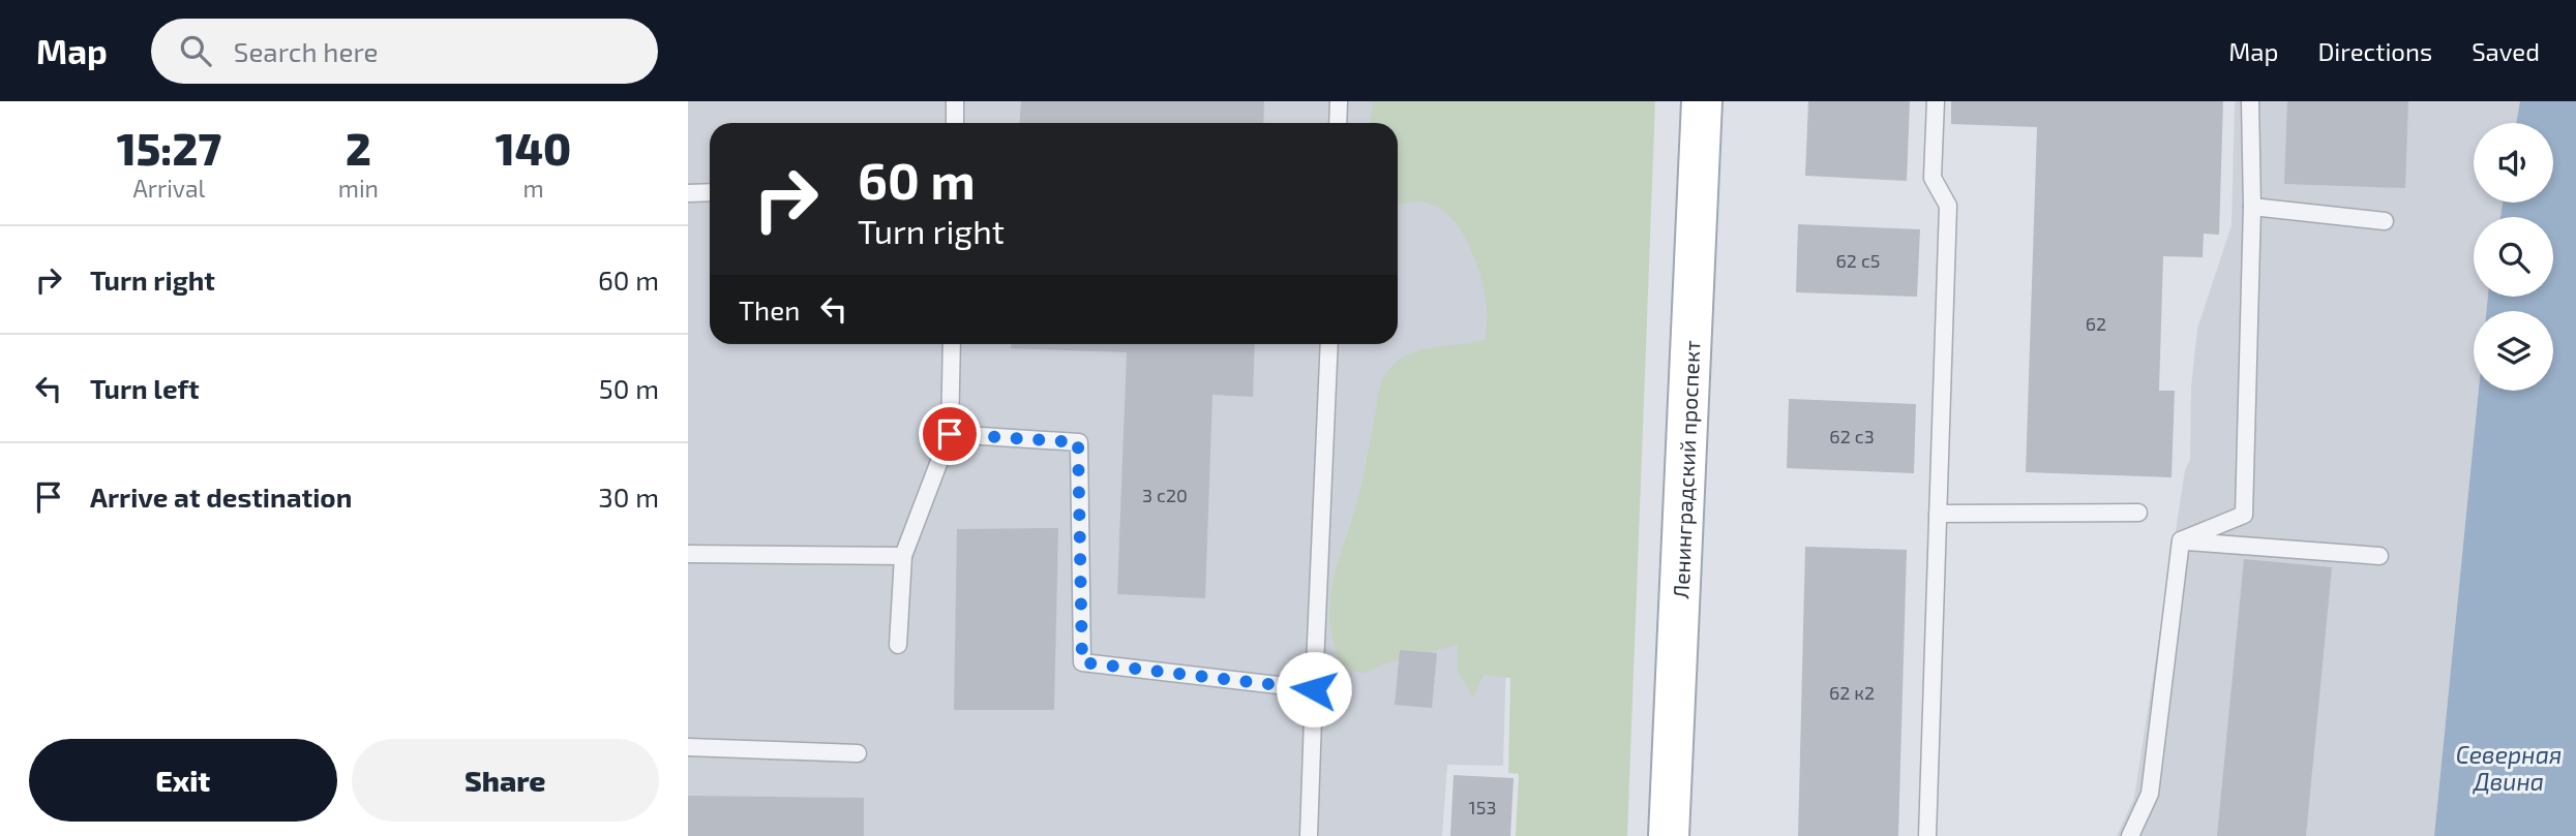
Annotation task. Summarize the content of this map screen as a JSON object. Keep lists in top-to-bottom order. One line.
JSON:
{"streets":{"main road":["Ленинградский проспект"]},"water":["Северная Двина"],"house_numbers":["62 с5","62","62 с3","3 с20","62 к2","153"],"page":{"header":"Map","search":"Search here","nav":["Map","Directions","Saved"],"eta":["15:27","Arrival","2","min","140","m"],"turn":["60 m","Turn right"],"list":[{"name":"Turn right","value":"60 m"},{"name":"Turn left","value":"50 m"},{"name":"Arrive at destination","value":"30 m"}],"then":"Then","buttons":["Exit","Share"]}}
